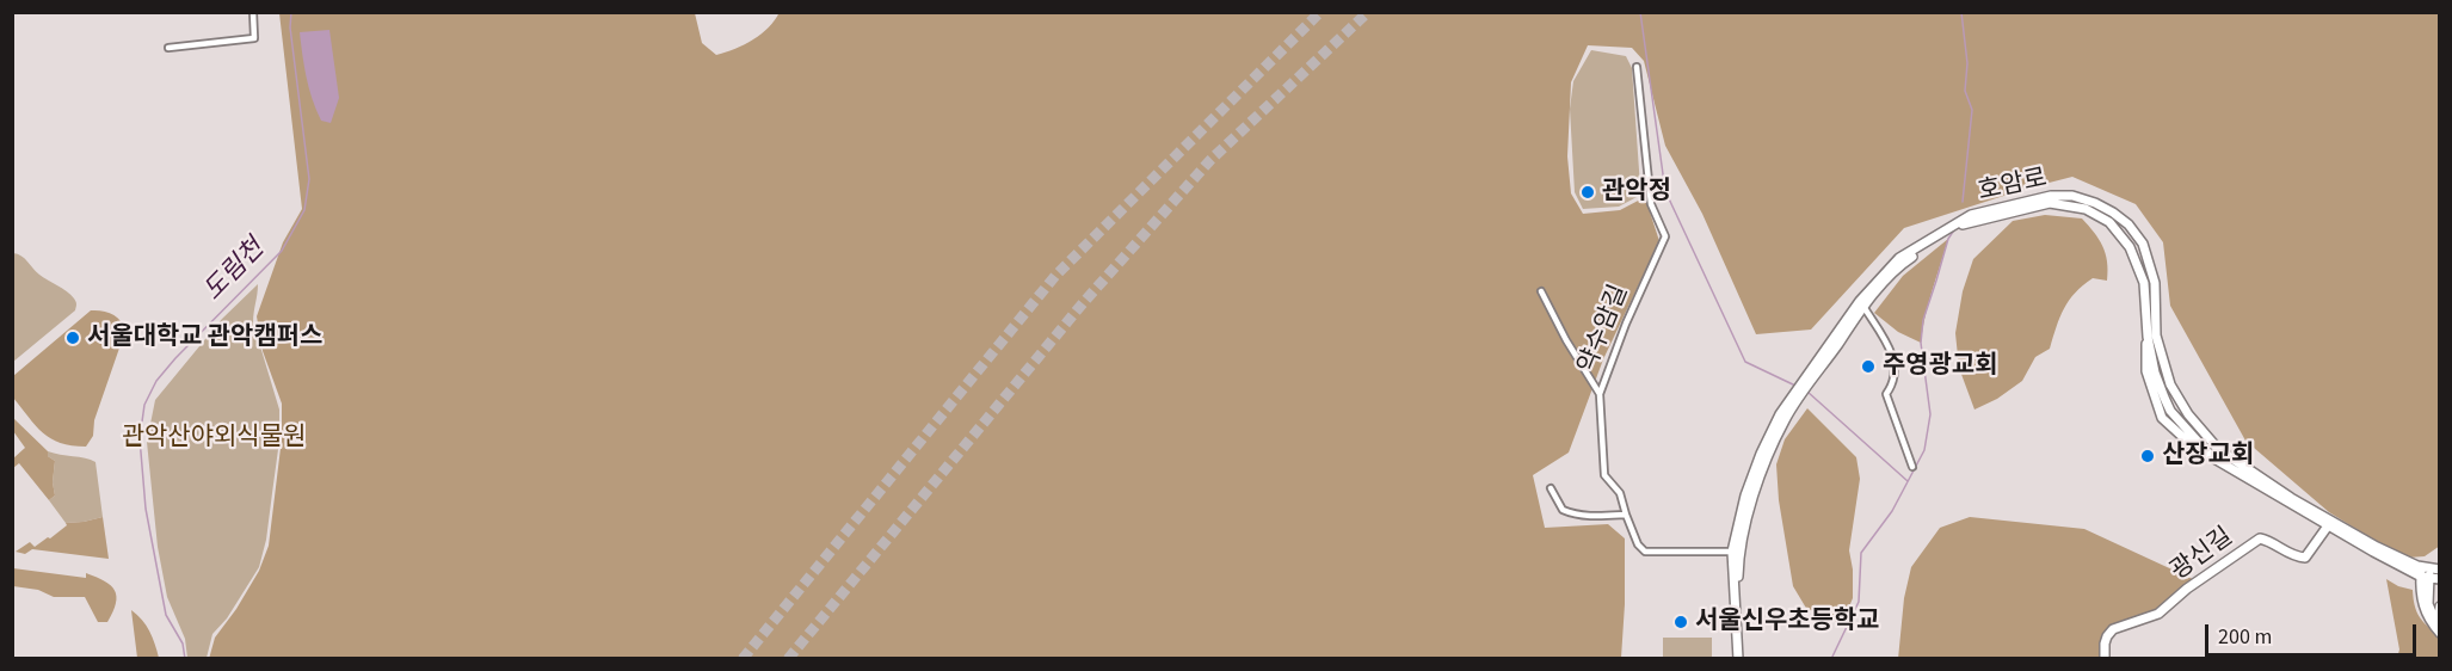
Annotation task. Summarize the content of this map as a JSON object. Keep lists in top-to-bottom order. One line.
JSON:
{"streets":{"main road":["호암로","광신길"],"street":["약수암길"]},"crossings":[["호암로","약수암길"],["호암로","광신길"]],"water":["도림천"],"parks":["관악산야외식물원"],"places":["관악정","서울대학교 관악캠퍼스","주영광교회","산장교회","서울신우초등학교"],"scale_bar":"200 m"}
